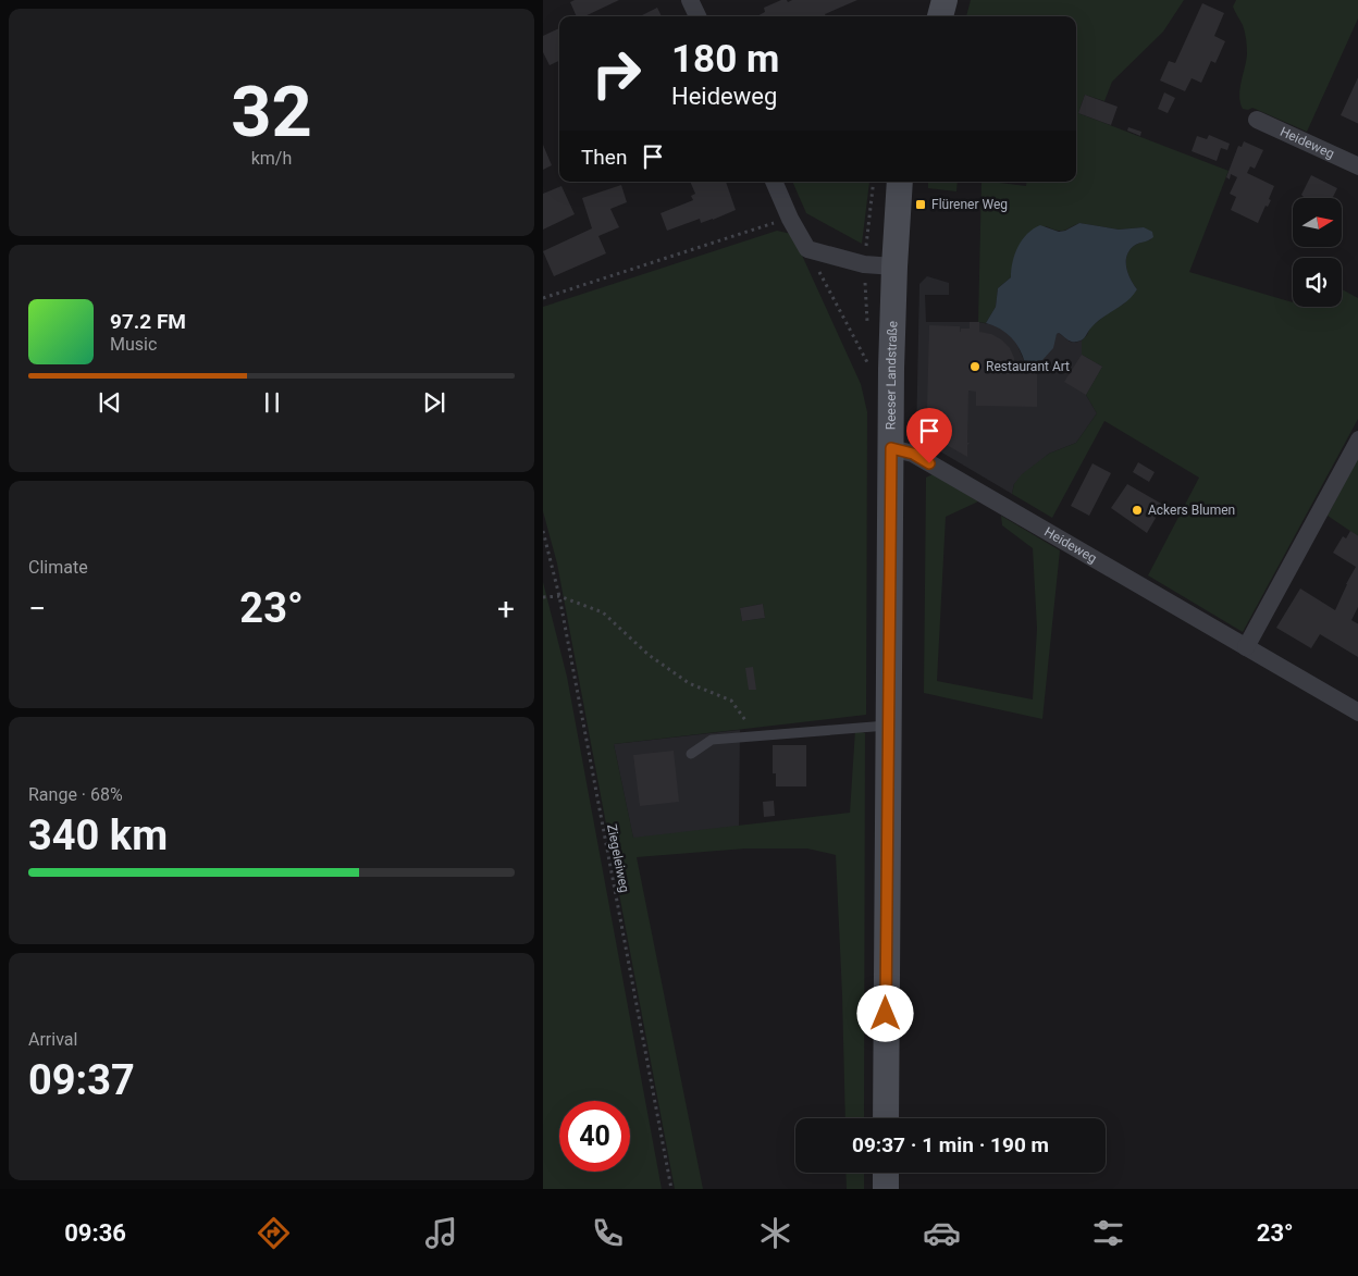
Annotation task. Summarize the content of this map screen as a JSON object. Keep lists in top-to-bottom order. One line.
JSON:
{"streets":{"street":["Heideweg","Reeser Landstraße"],"path":["Ziegeleiweg"]},"crossings":[["Heideweg","Reeser Landstraße"]],"places":{"transit":["Flürener Weg"],"other":["Restaurant Art","Ackers Blumen"]},"north":"right","page":{"tile":[["32","km/h"],"Climate",["Range · 68%","340 km"],["Arrival","09:37"]],"turn":["180 m","Heideweg"],"then":"Then","song":["97.2 FM","Music"],"heat":["−","23°","+"],"limit":"40","trip":"09:37 · 1 min · 190 m","tabs":["09:36","23°"]}}
